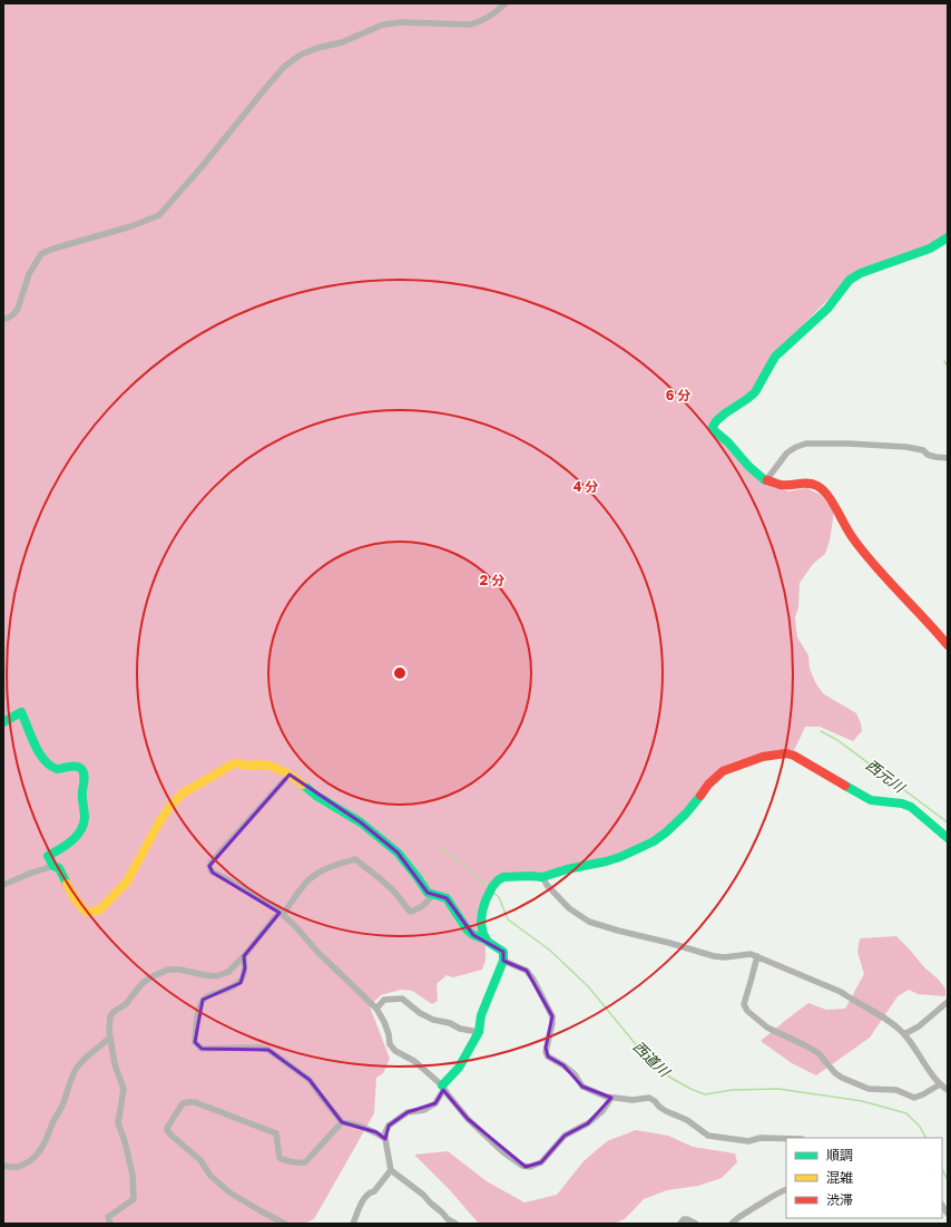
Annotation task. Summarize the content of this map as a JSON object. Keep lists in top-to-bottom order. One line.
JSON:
{"water":["西元川","西道川"],"legend":["順調","混雑","渋滞"],"rings":["6 分","4 分","2 分"]}
